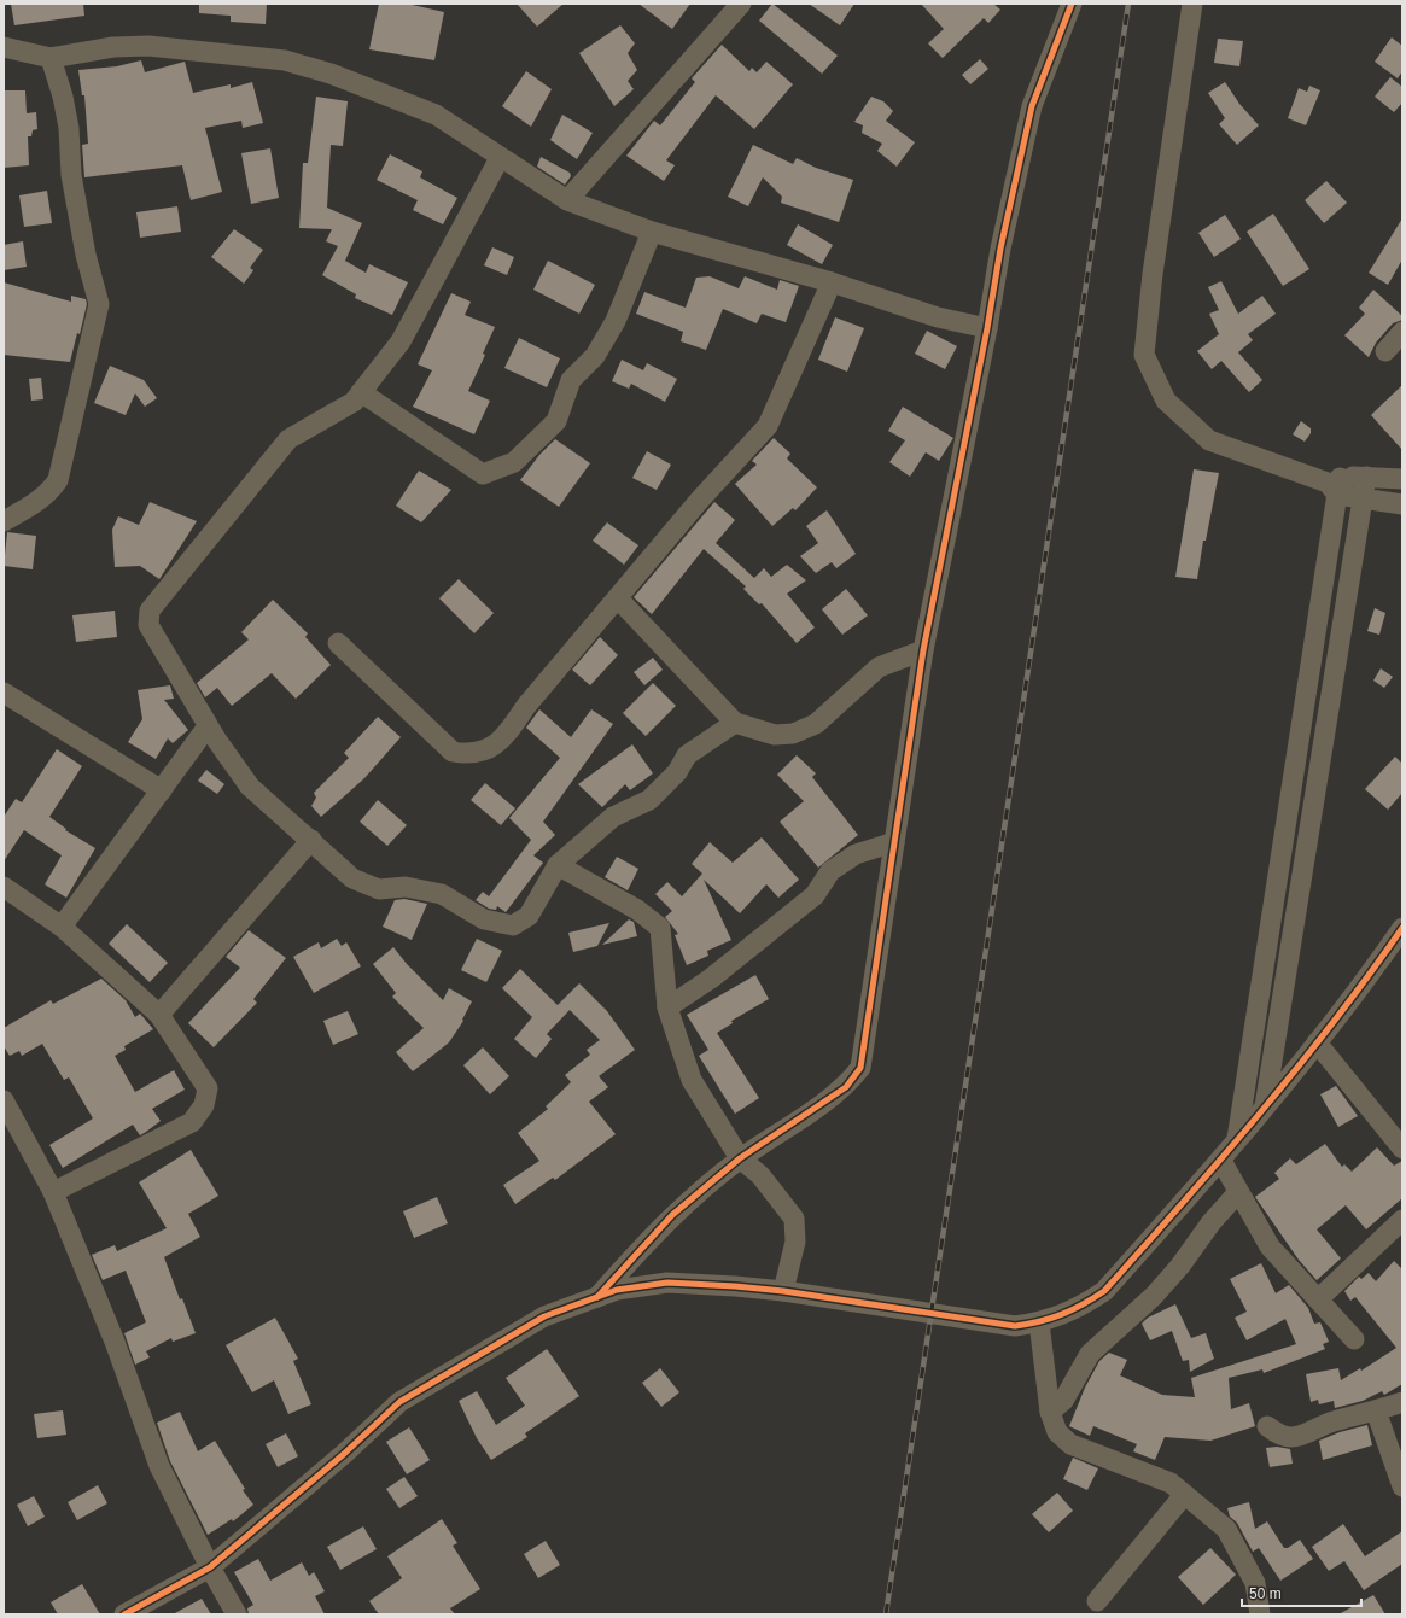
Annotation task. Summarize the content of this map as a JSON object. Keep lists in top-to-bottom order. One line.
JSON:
{"scale_bar":"50 m"}
